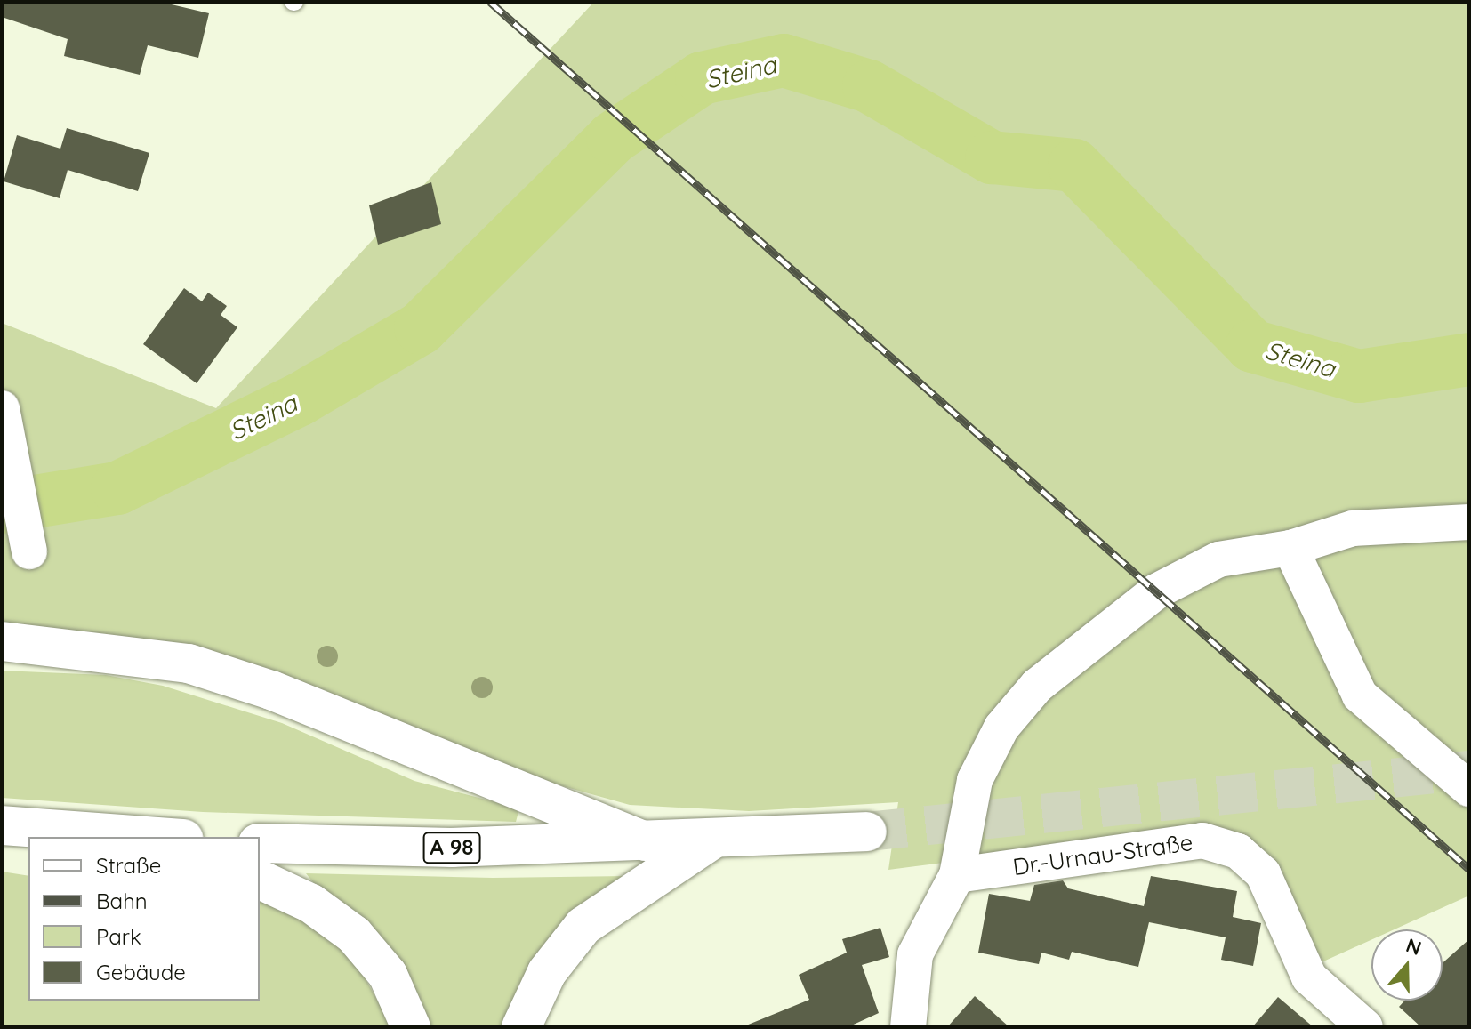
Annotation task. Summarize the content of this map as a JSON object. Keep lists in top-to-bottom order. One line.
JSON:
{"streets":{"highway":["A 98"],"street":["Dr.-Urnau-Straße"]},"water":["Steina"],"legend":["Straße","Bahn","Park","Gebäude"],"north":"top"}
